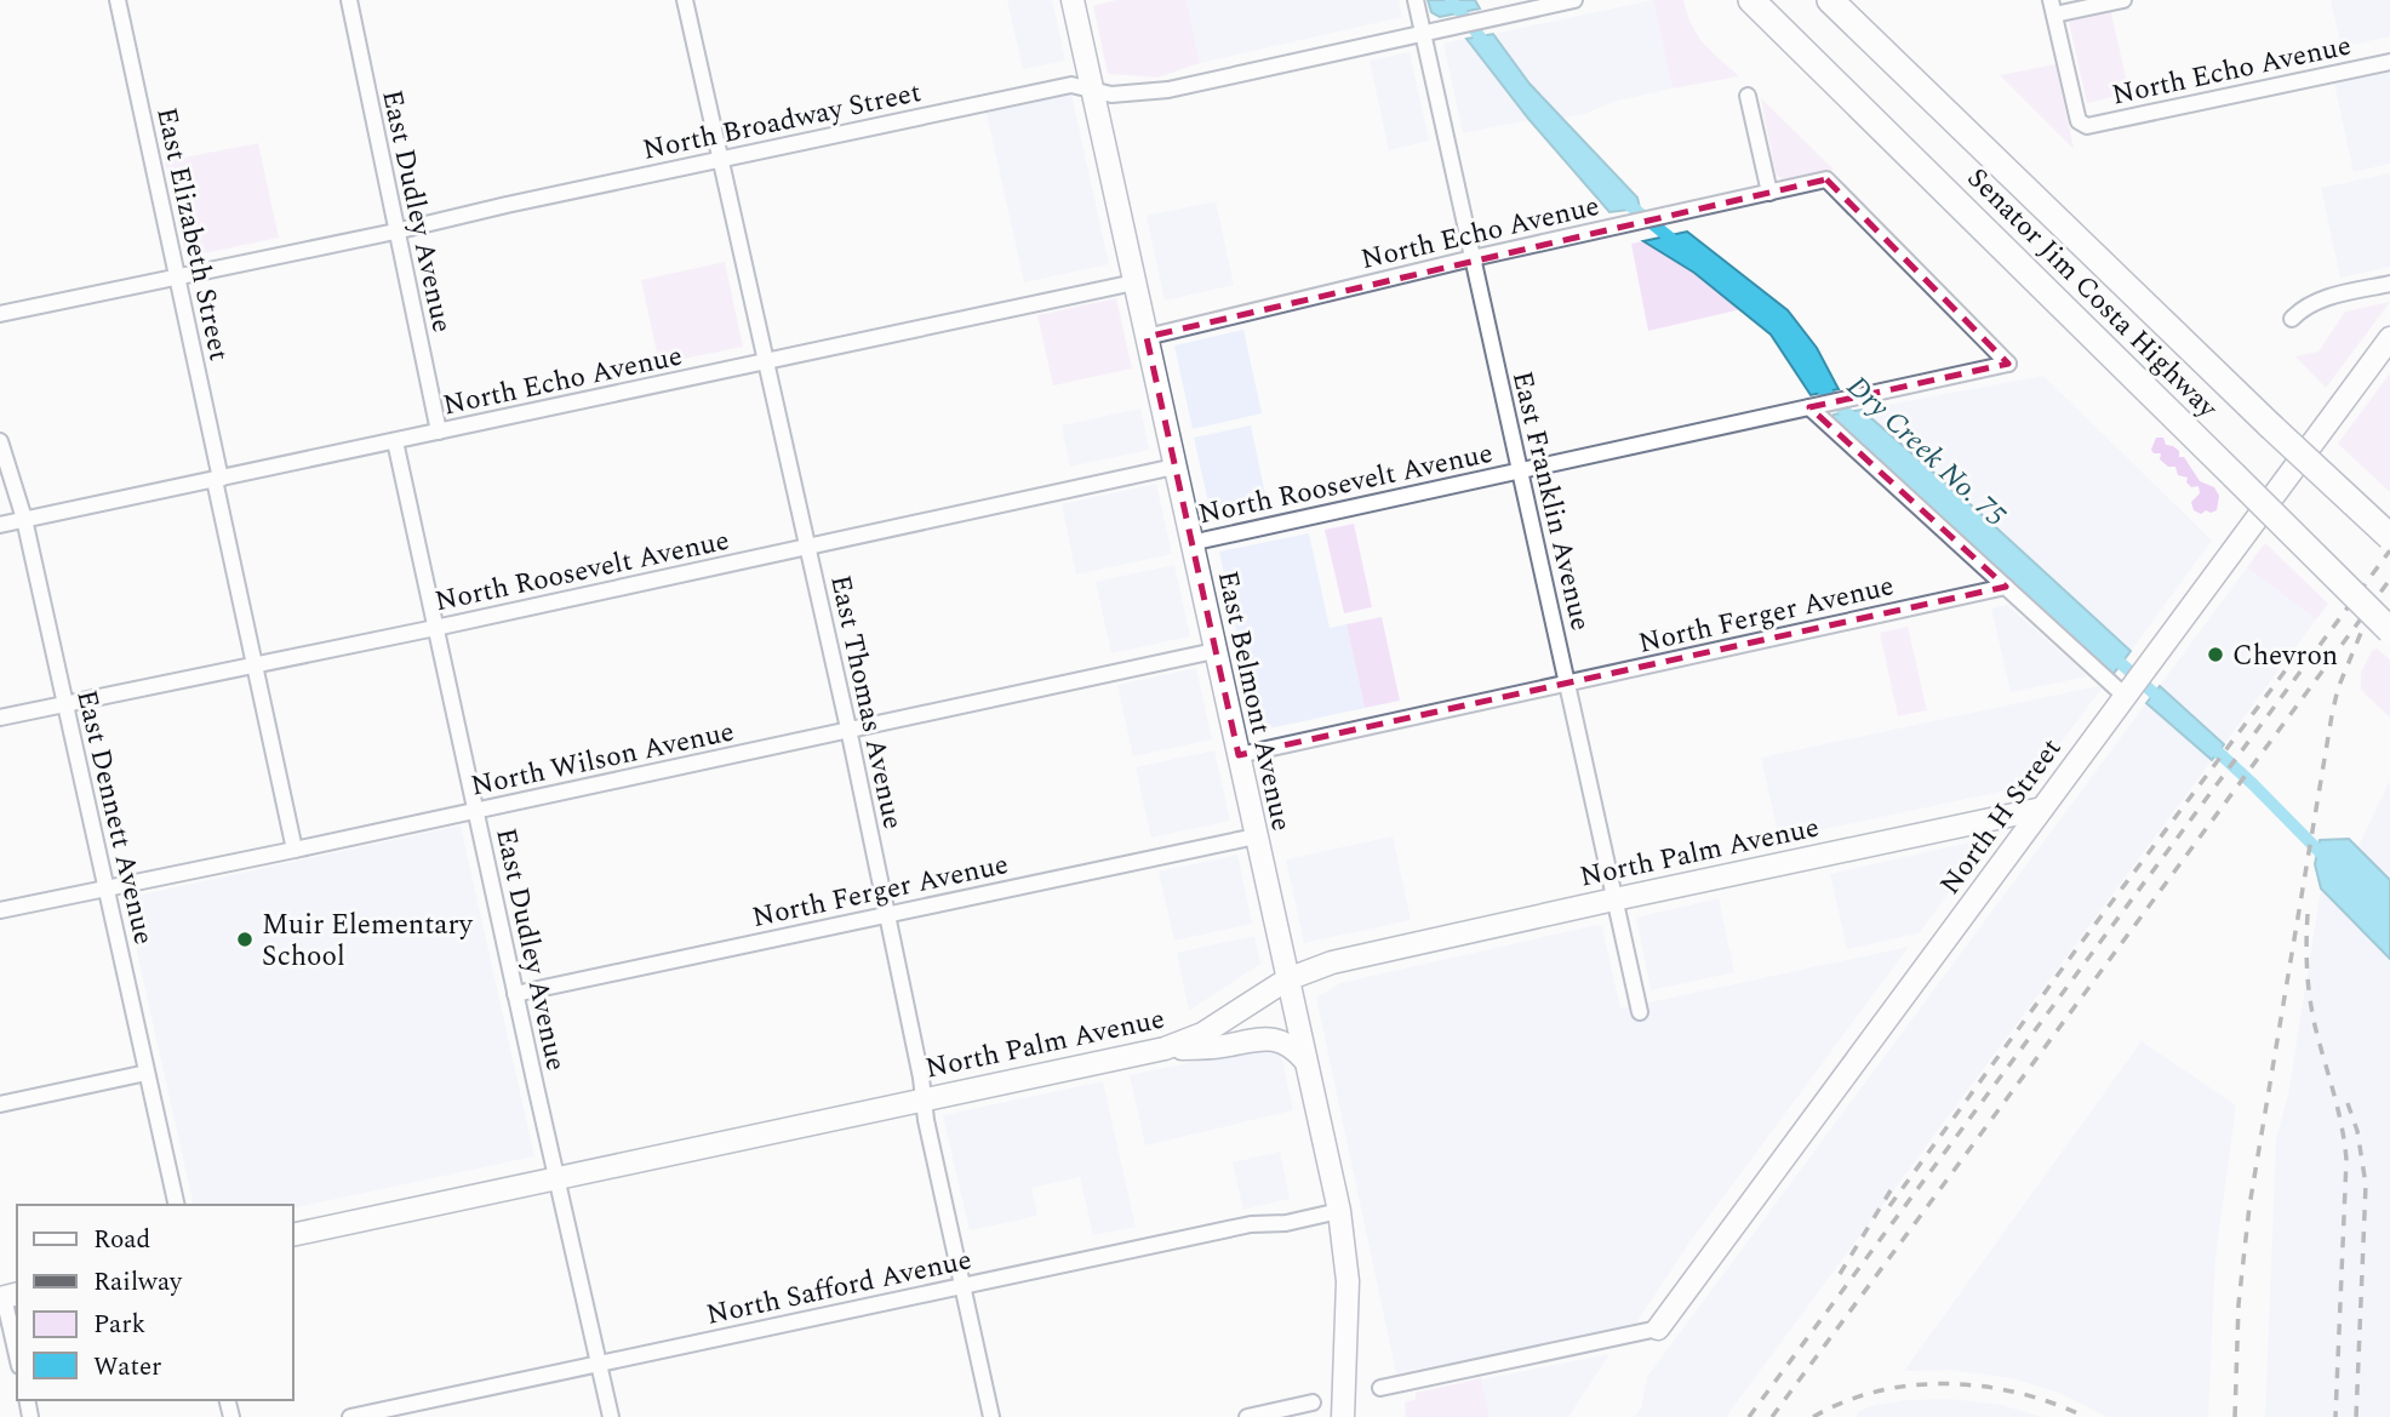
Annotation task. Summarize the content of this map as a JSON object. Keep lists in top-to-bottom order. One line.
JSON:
{"streets":{"highway":["Senator Jim Costa Highway"],"main road":["East Belmont Avenue","North H Street","North Palm Avenue"],"street":["North Echo Avenue","North Broadway Street","East Dudley Avenue","East Elizabeth Street","North Roosevelt Avenue","East Franklin Avenue","North Ferger Avenue","East Thomas Avenue","North Wilson Avenue","East Dennett Avenue","North Safford Avenue"]},"crossings":[["North Echo Avenue","East Dudley Avenue"],["North Echo Avenue","East Elizabeth Street"],["North Echo Avenue","North Roosevelt Avenue"],["North Echo Avenue","East Franklin Avenue"],["North Echo Avenue","East Belmont Avenue"],["North Echo Avenue","East Thomas Avenue"],["North Echo Avenue","East Dennett Avenue"],["North Broadway Street","East Dudley Avenue"],["North Broadway Street","East Elizabeth Street"],["North Broadway Street","East Franklin Avenue"],["North Broadway Street","East Belmont Avenue"],["North Broadway Street","East Thomas Avenue"],["East Dudley Avenue","North Roosevelt Avenue"],["East Dudley Avenue","North Ferger Avenue"],["East Dudley Avenue","North Wilson Avenue"],["East Dudley Avenue","North Palm Avenue"],["East Dudley Avenue","North Safford Avenue"],["East Elizabeth Street","North Roosevelt Avenue"],["East Elizabeth Street","North Wilson Avenue"],["North Roosevelt Avenue","East Franklin Avenue"],["North Roosevelt Avenue","East Belmont Avenue"],["North Roosevelt Avenue","East Thomas Avenue"],["North Roosevelt Avenue","East Dennett Avenue"],["East Franklin Avenue","North Ferger Avenue"],["East Franklin Avenue","North Palm Avenue"],["North Ferger Avenue","East Belmont Avenue"],["North Ferger Avenue","East Thomas Avenue"],["East Belmont Avenue","North Wilson Avenue"],["East Belmont Avenue","North Palm Avenue"],["East Belmont Avenue","North Safford Avenue"],["East Thomas Avenue","North Wilson Avenue"],["East Thomas Avenue","North Palm Avenue"],["East Thomas Avenue","North Safford Avenue"],["North Wilson Avenue","East Dennett Avenue"],["North H Street","North Palm Avenue"]],"water":["Dry Creek No. 75"],"places":["Chevron","Muir Elementary School"],"legend":["Road","Railway","Park","Water"]}
